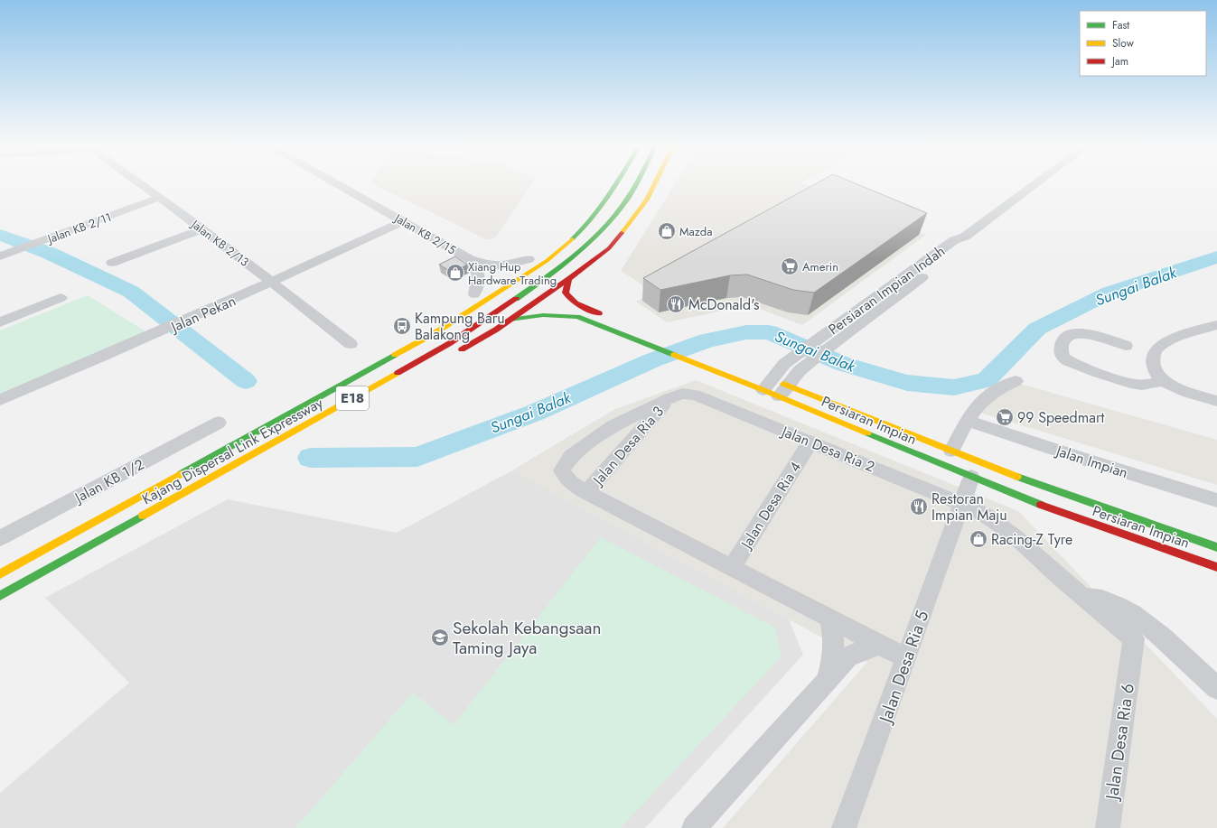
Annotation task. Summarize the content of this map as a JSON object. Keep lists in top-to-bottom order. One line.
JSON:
{"streets":{"main road":["E18","Persiaran Impian","Kajang Dispersal Link Expressway"],"street":["Jalan KB 2/11","Jalan KB 2/15","Jalan KB 2/13","Persiaran Impian Indah","Jalan Pekan","Jalan Desa Ria 3","Jalan Desa Ria 2","Jalan Impian","Jalan KB 1/2","Jalan Desa Ria 4","Jalan Desa Ria 5","Jalan Desa Ria 6"]},"crossings":[["Jalan KB 2/11","Jalan KB 2/13"],["Jalan KB 2/15","Jalan Pekan"],["Jalan KB 2/13","Jalan Pekan"],["Persiaran Impian Indah","Persiaran Impian"],["Persiaran Impian","Jalan Desa Ria 5"],["Jalan Desa Ria 3","Jalan Desa Ria 2"],["Jalan Desa Ria 2","Jalan Desa Ria 4"],["Jalan Desa Ria 2","Jalan Desa Ria 5"],["Jalan Desa Ria 2","Jalan Desa Ria 6"]],"water":["Sungai Balak"],"places":{"shop":["Mazda","Xiang Hup Hardware Trading","Racing-Z Tyre"],"supermarket":["Amerin","99 Speedmart"],"restaurant":["McDonald's","Restoran Impian Maju"],"bus stop":["Kampung Baru Balakong"],"school or university":["Sekolah Kebangsaan Taming Jaya"]},"legend":["Fast","Slow","Jam"]}
